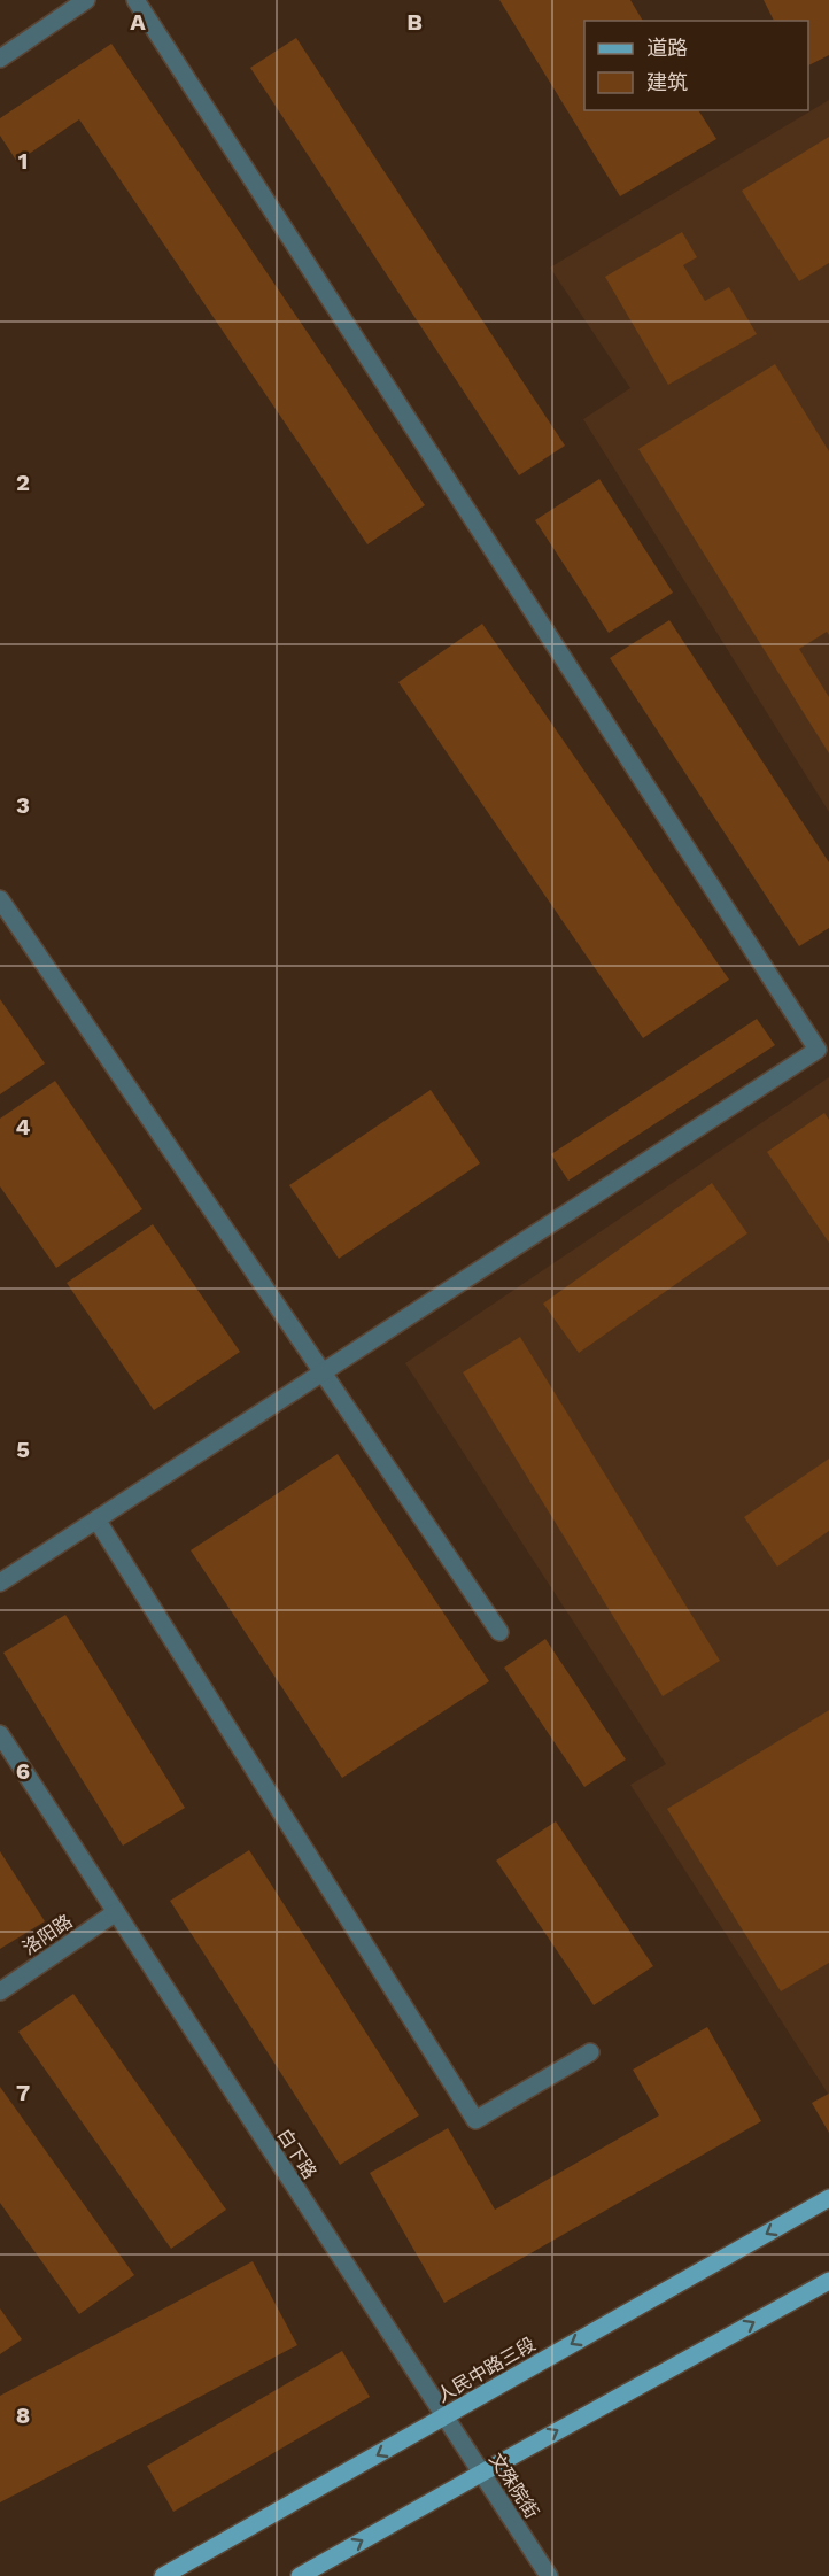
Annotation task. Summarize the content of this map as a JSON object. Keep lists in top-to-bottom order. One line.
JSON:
{"streets":{"main road":["人民中路三段"],"street":["洛阳路","白下路","文殊院街"]},"crossings":[["洛阳路","白下路"],["白下路","人民中路三段"],["白下路","文殊院街"],["人民中路三段","文殊院街"]],"legend":["道路","建筑"],"grid":{"columns":["A","B"],"rows":["1","2","3","4","5","6","7","8"]}}
